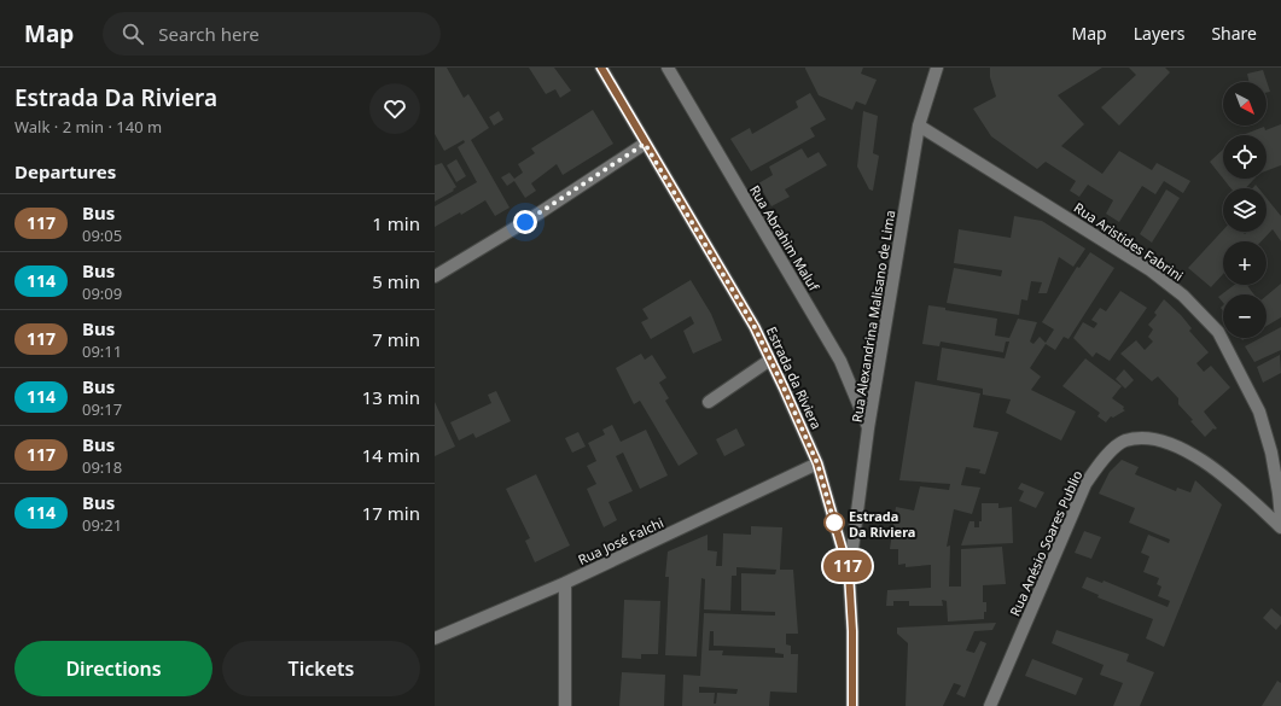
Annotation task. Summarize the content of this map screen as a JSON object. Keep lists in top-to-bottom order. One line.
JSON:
{"streets":{"street":["Rua Abrahim Maluf","Rua Aristides Fabrini","Rua Alexandrina Malisano de Lima","Estrada da Riviera","Rua José Falchi","Rua Anésio Soares Publio"]},"crossings":[["Rua Abrahim Maluf","Rua Alexandrina Malisano de Lima"],["Rua Aristides Fabrini","Rua Alexandrina Malisano de Lima"],["Rua Alexandrina Malisano de Lima","Estrada da Riviera"],["Estrada da Riviera","Rua José Falchi"]],"places":["Estrada Da Riviera"],"lines":["bus line 117"],"north":"bottom right","page":{"header":"Map","search":"Search here","nav":["Map","Layers","Share"],"heading":[["Estrada Da Riviera","Walk · 2 min · 140 m"],"Departures"],"on_map":"117","map_buttons":["+","−"],"list":[{"mark":"117","name":"Bus","note":"09:05","value":"1 min"},{"mark":"114","name":"Bus","note":"09:09","value":"5 min"},{"mark":"117","name":"Bus","note":"09:11","value":"7 min"},{"mark":"114","name":"Bus","note":"09:17","value":"13 min"},{"mark":"117","name":"Bus","note":"09:18","value":"14 min"},{"mark":"114","name":"Bus","note":"09:21","value":"17 min"}],"buttons":["Directions","Tickets"]}}
